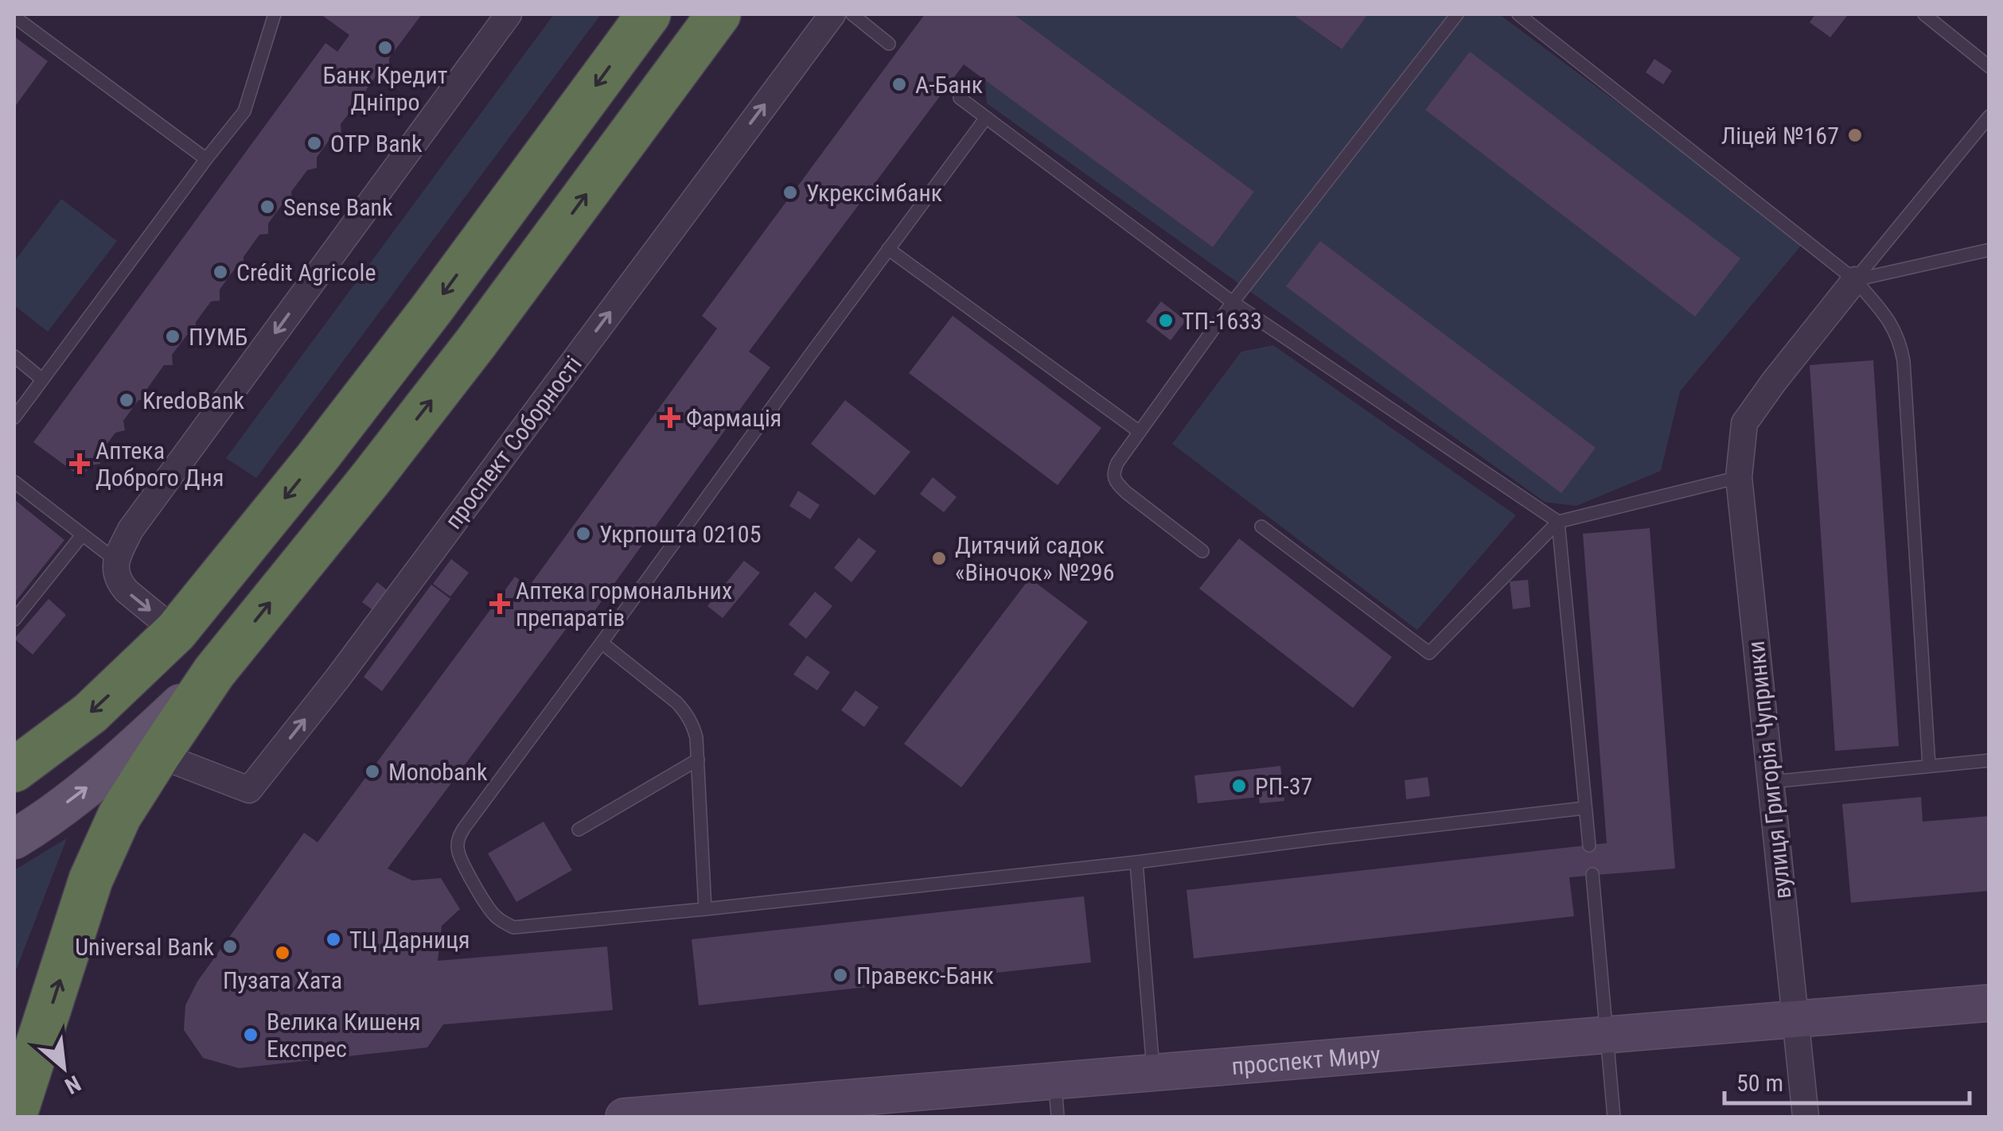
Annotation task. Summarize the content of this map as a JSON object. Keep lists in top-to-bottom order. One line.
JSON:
{"streets":{"main road":["проспект Миру"],"street":["проспект Соборності","вулиця Григорія Чупринки"]},"crossings":[["вулиця Григорія Чупринки","проспект Миру"]],"one_way":["проспект Соборності"],"places":{"other":["Банк Кредит Дніпро","А-Банк","Ліцей №167","OTP Bank","Укрексімбанк","Sense Bank","Crédit Agricole","ТП-1633","ПУМБ","KredoBank","Укрпошта 02105","Дитячий садок «Віночок» №296","Monobank","РП-37","ТЦ Дарниця","Universal Bank","Пузата Хата","Правекс-Банк","Велика Кишеня Експрес"],"health":["Фармація","Аптека Доброго Дня","Аптека гормональних препаратів"]},"scale_bar":"50 m","north":"bottom right"}
